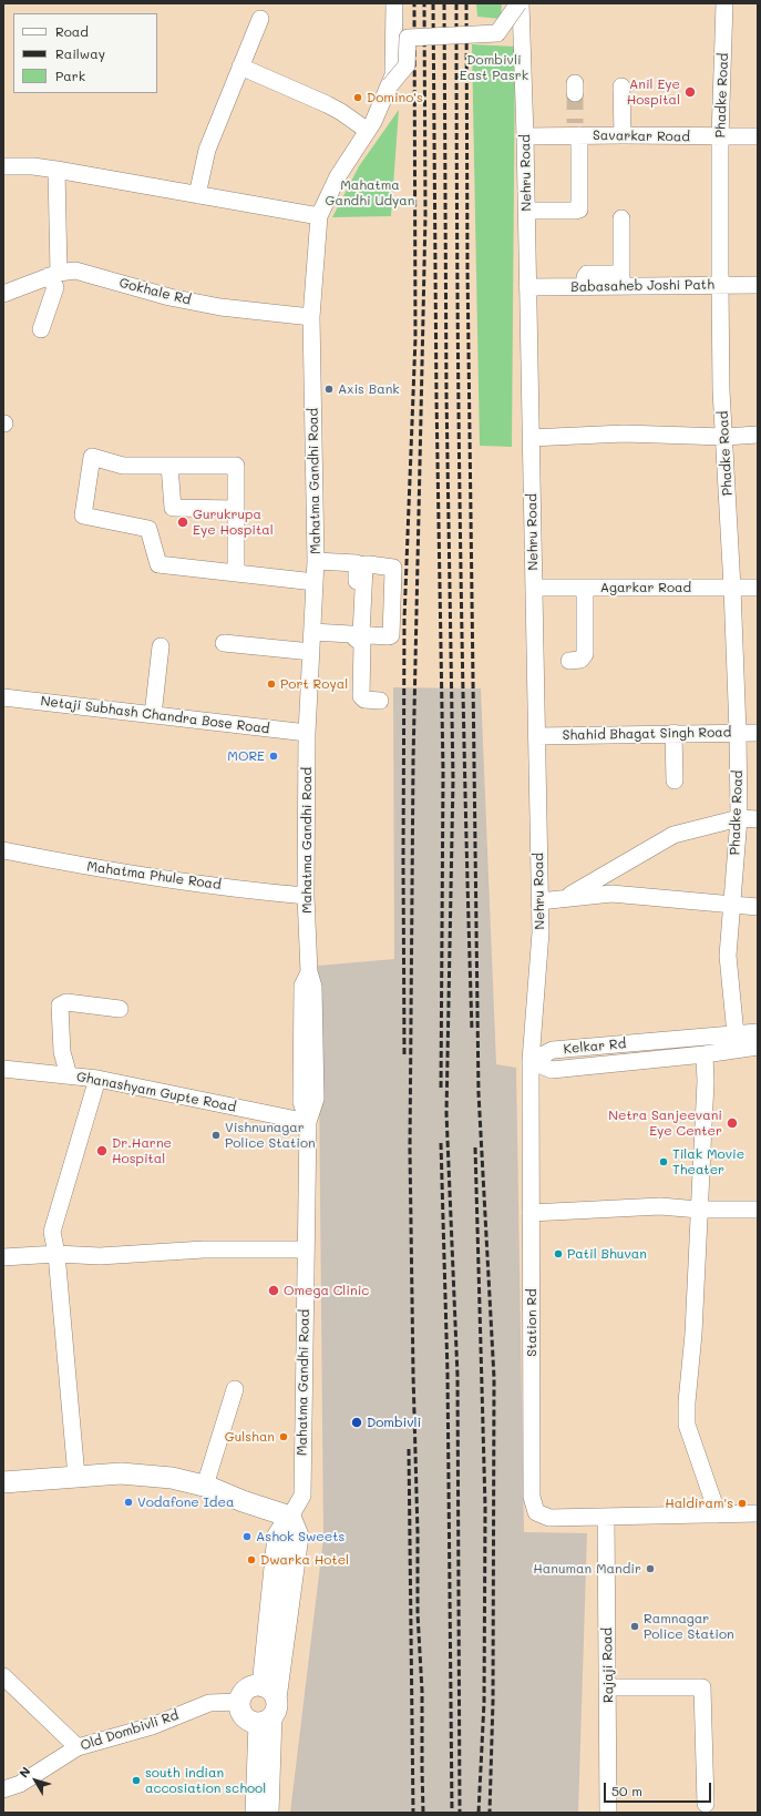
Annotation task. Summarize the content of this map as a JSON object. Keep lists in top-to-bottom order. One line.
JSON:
{"streets":{"main road":["Mahatma Gandhi Road"],"street":["Phadke Road","Savarkar Road","Nehru Road","Babasaheb Joshi Path","Gokhale Rd","Agarkar Road","Netaji Subhash Chandra Bose Road","Shahid Bhagat Singh Road","Mahatma Phule Road","Kelkar Rd","Ghanashyam Gupte Road","Station Rd","Rajaji Road","Old Dombivli Rd"]},"crossings":[["Phadke Road","Savarkar Road"],["Phadke Road","Babasaheb Joshi Path"],["Phadke Road","Agarkar Road"],["Phadke Road","Shahid Bhagat Singh Road"],["Phadke Road","Kelkar Rd"],["Savarkar Road","Nehru Road"],["Nehru Road","Babasaheb Joshi Path"],["Nehru Road","Agarkar Road"],["Nehru Road","Shahid Bhagat Singh Road"],["Nehru Road","Kelkar Rd"],["Nehru Road","Station Rd"],["Gokhale Rd","Mahatma Gandhi Road"],["Mahatma Gandhi Road","Netaji Subhash Chandra Bose Road"],["Mahatma Gandhi Road","Mahatma Phule Road"],["Mahatma Gandhi Road","Ghanashyam Gupte Road"],["Kelkar Rd","Station Rd"],["Station Rd","Rajaji Road"]],"parks":["Dombivli East Pasrk","Mahatma Gandhi Udyan"],"places":["Anil Eye Hospital","Domino's","Axis Bank","Gurukrupa Eye Hospital","Port Royal","MORE","Netra Sanjeevani Eye Center","Vishnunagar Police Station","Dr.Harne Hospital","Tilak Movie Theater","Patil Bhuvan","Omega Clinic","Dombivli","Gulshan","Vodafone Idea","Haldiram's","Ashok Sweets","Dwarka Hotel","Hanuman Mandir","Ramnagar Police Station","south indian accosiation school"],"legend":["Road","Railway","Park"],"scale_bar":"50 m","north":"top left"}
